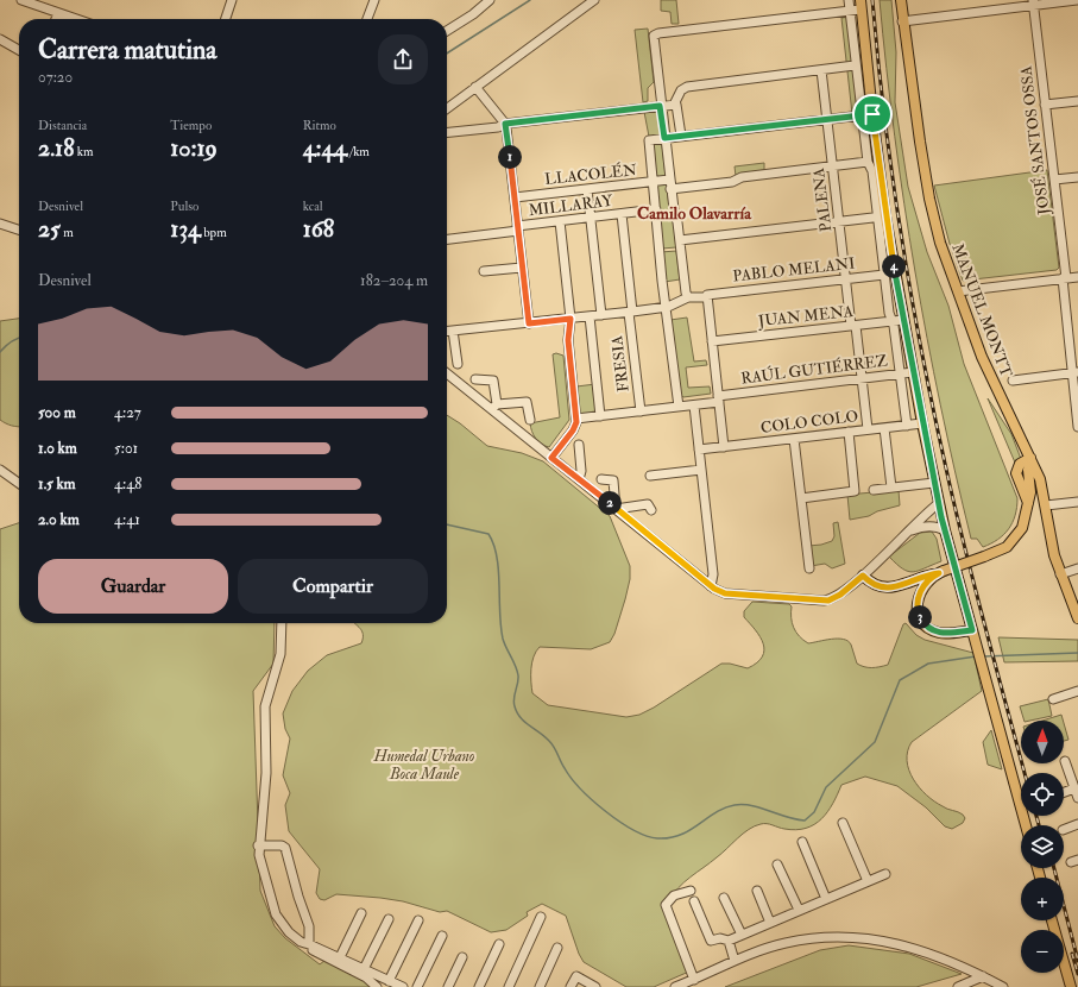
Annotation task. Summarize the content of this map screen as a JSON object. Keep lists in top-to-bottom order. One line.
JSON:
{"streets":{"main road":["MANUEL MONTT"],"street":["JOSÉ SANTOS OSSA","LLACOLÉN","PALENA","MILLARAY","PABLO MELANI","JUAN MENA","FRESIA","RAÚL GUTIÉRREZ","COLO COLO"]},"crossings":[["PALENA","PABLO MELANI"],["PALENA","JUAN MENA"],["PALENA","RAÚL GUTIÉRREZ"],["PALENA","COLO COLO"],["MILLARAY","FRESIA"],["PABLO MELANI","FRESIA"],["FRESIA","RAÚL GUTIÉRREZ"]],"districts":["Camilo Olavarría"],"parks":["Humedal Urbano Boca Maule"],"north":"top","page":{"heading":["Carrera matutina","07:20"],"stats":[["Distancia","2.18 km"],["Tiempo","10:19"],["Ritmo","4:44 /km"],["Desnivel","25 m"],["Pulso","134 bpm"],["kcal","168"]],"pins":["1","4","2","3"],"chart":["Desnivel","182–204 m"],"list":[{"name":"500 m","note":"4:27"},{"name":"1.0 km","note":"5:01"},{"name":"1.5 km","note":"4:48"},{"name":"2.0 km","note":"4:41"}],"buttons":["Guardar","Compartir"],"map_buttons":["+","−"]}}
